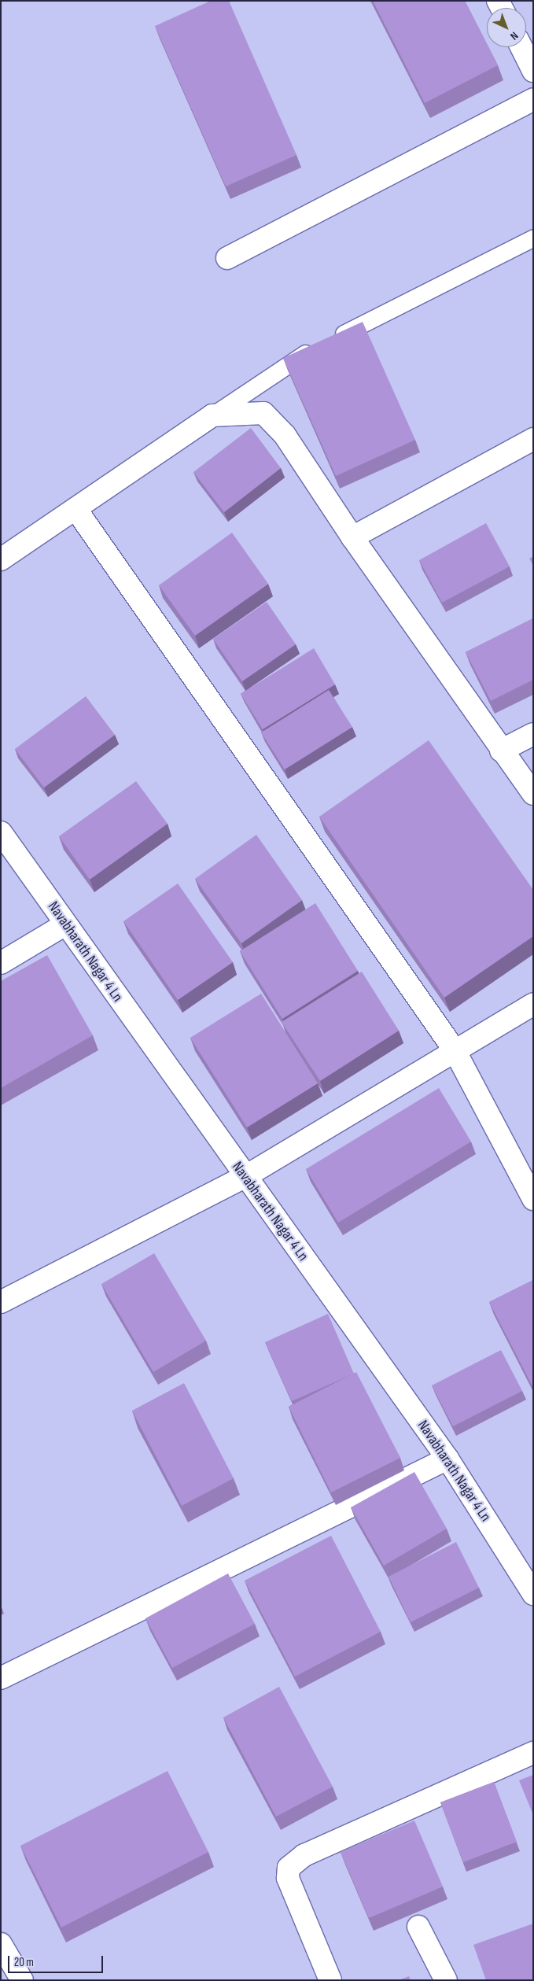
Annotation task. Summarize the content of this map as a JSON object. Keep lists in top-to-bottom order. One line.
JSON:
{"streets":{"street":["Navabharath Nagar 4 Ln"]},"scale_bar":"20 m","north":"bottom right"}
